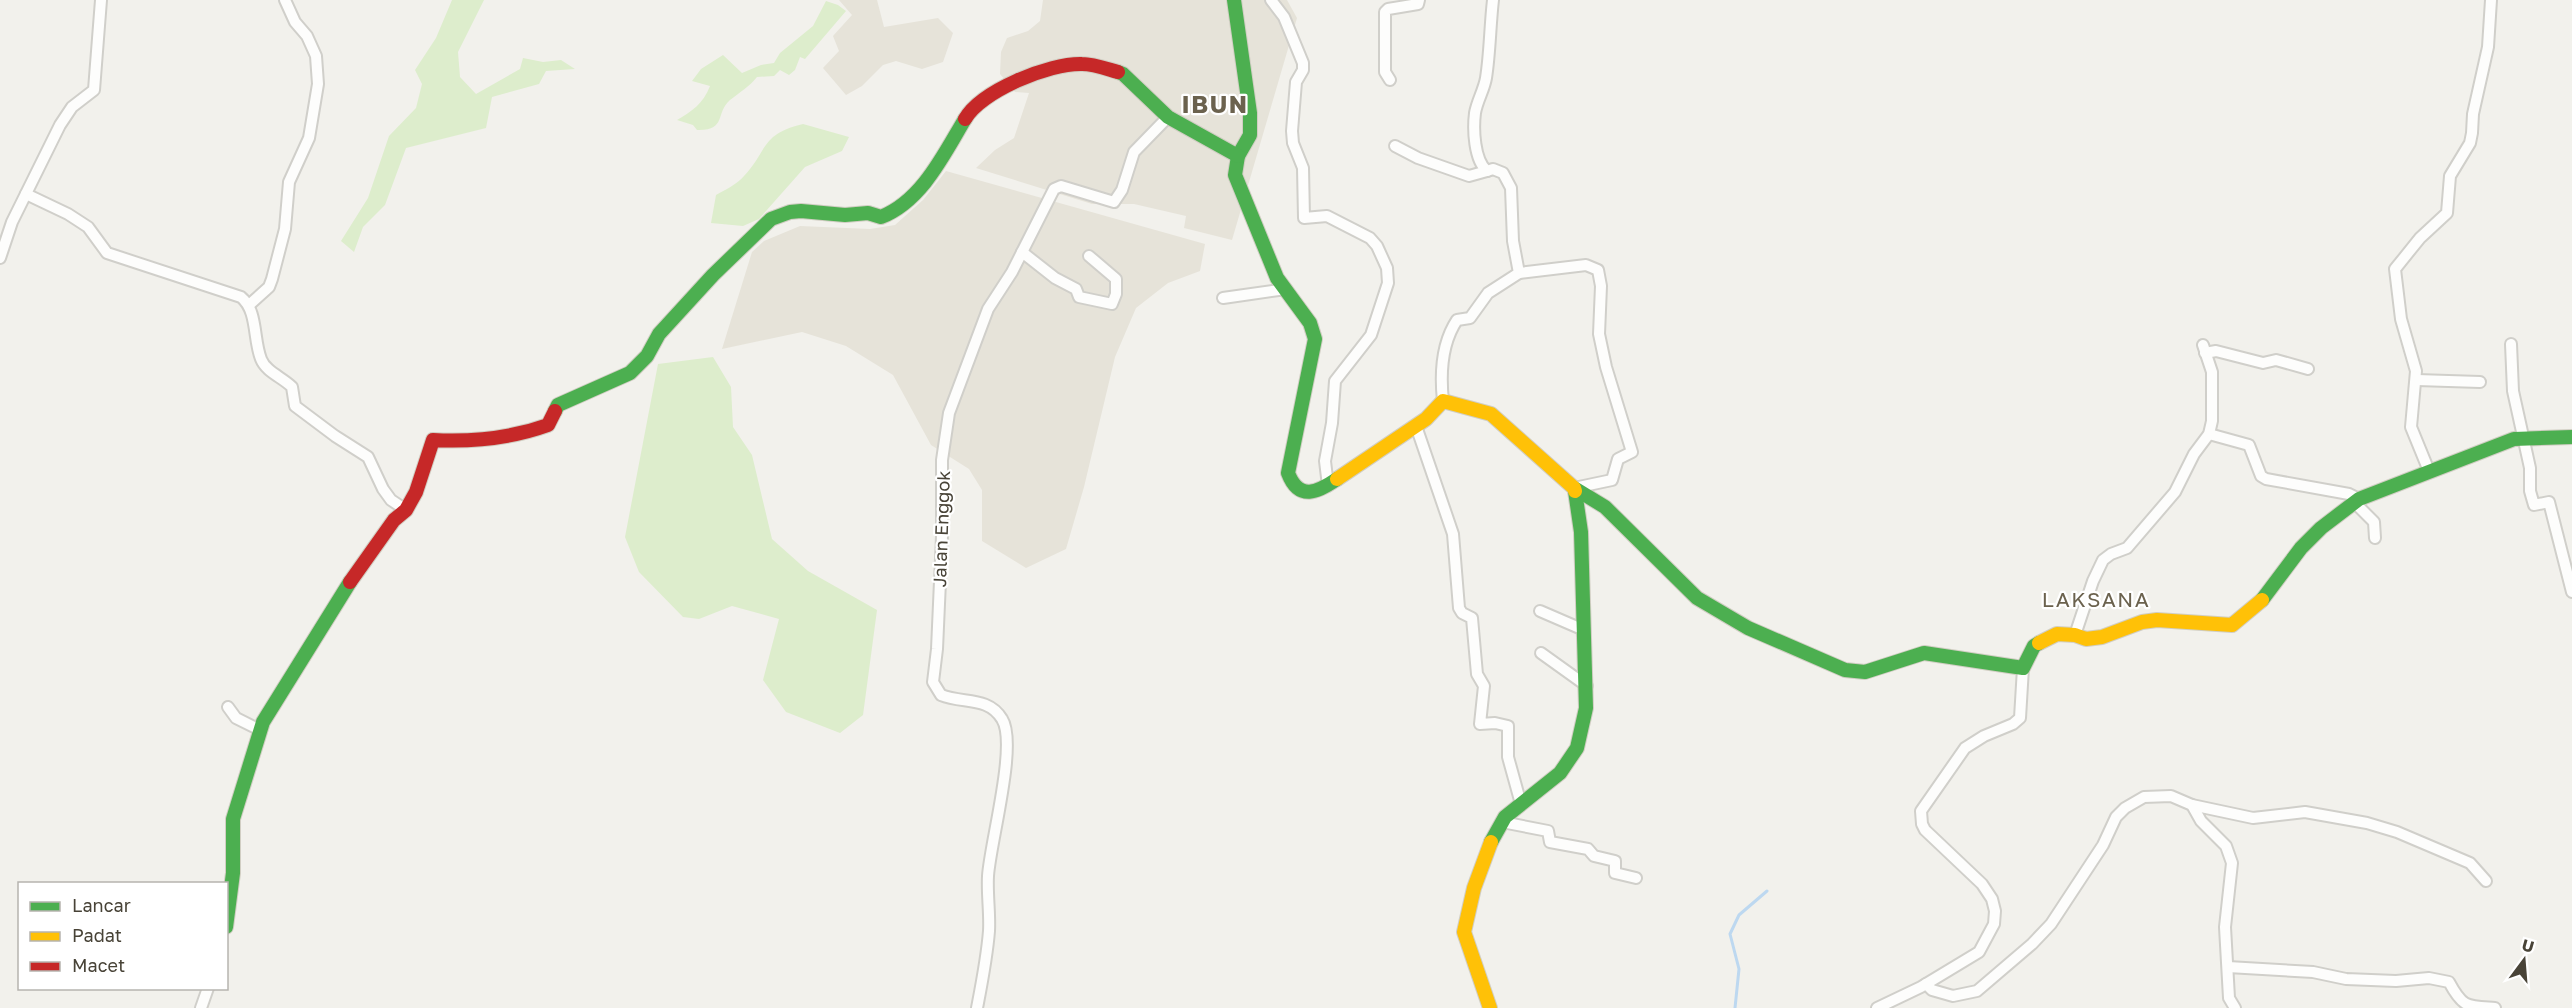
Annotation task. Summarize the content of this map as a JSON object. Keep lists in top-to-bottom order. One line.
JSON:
{"streets":{"street":["Jalan Enggok"]},"districts":["IBUN","LAKSANA"],"legend":["Lancar","Padat","Macet"],"north":"top"}
